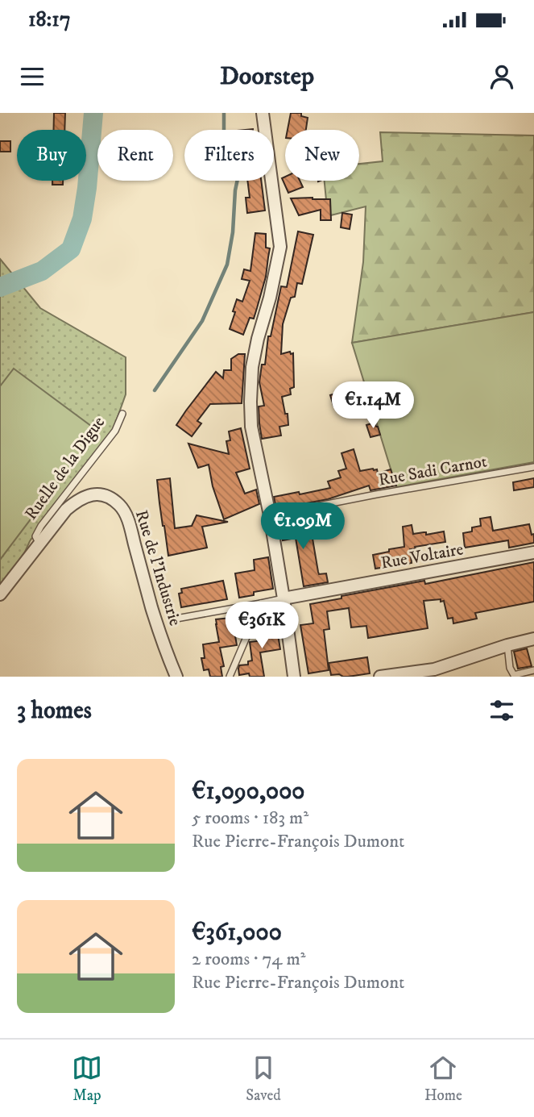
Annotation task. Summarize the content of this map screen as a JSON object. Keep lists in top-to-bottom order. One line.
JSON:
{"streets":{"street":["Ruelle de la Digue","Rue Voltaire","Rue de l'Industrie"],"lane":["Rue Sadi Carnot"]},"crossings":[["Ruelle de la Digue","Rue de l'Industrie"]],"page":{"status":"18:17","header":"Doorstep","chip":["Buy","Rent","Filters","New"],"price":["€1.14M","€1.09M","€361K"],"heading":"3 homes","list":[{"name":"€1,090,000","note":"5 rooms · 183 m² · Rue Pierre-François Dumont"},{"name":"€361,000","note":"2 rooms · 74 m² · Rue Pierre-François Dumont"}],"tabs":["Map","Saved","Home"]}}
